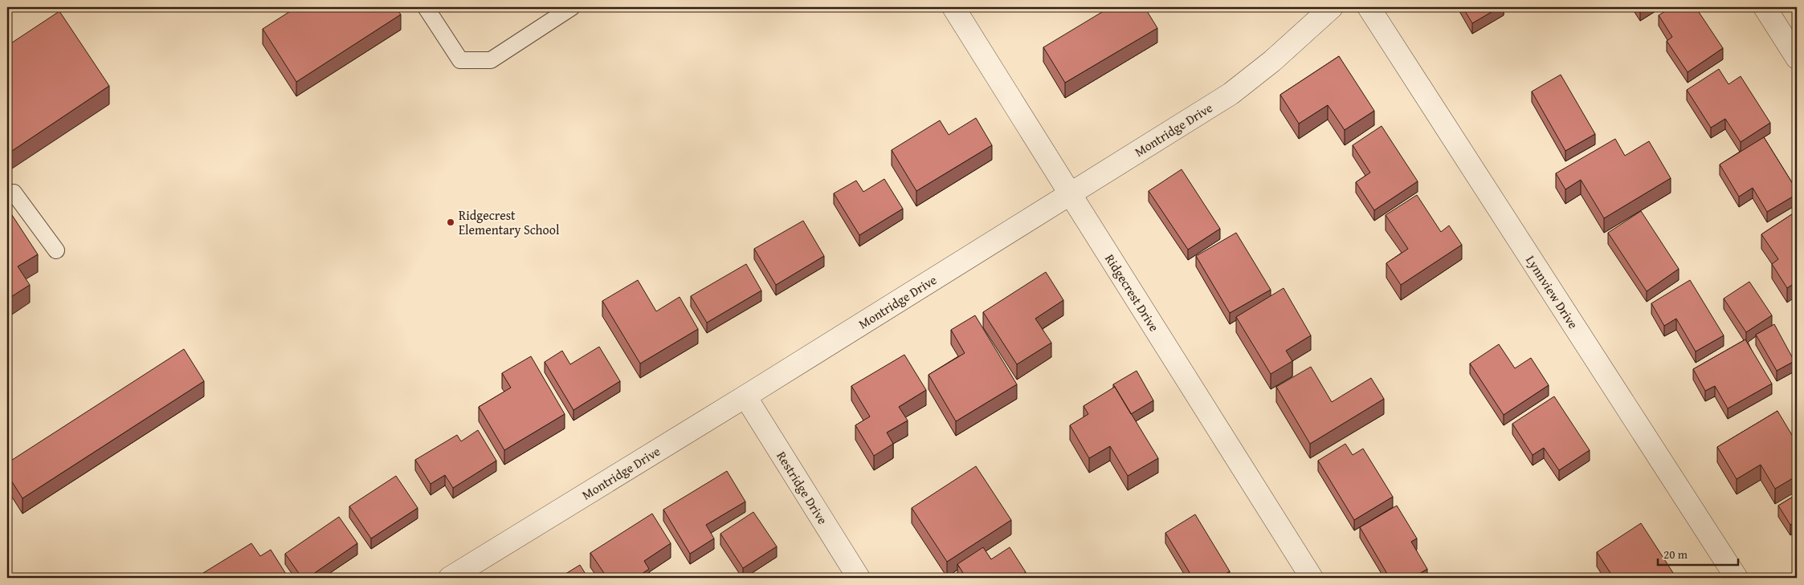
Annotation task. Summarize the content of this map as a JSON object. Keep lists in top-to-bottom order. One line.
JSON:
{"streets":{"street":["Montridge Drive","Lynnview Drive","Ridgecrest Drive","Restridge Drive"]},"crossings":[["Montridge Drive","Ridgecrest Drive"],["Montridge Drive","Restridge Drive"]],"places":["Ridgecrest Elementary School"],"scale_bar":"20 m"}
